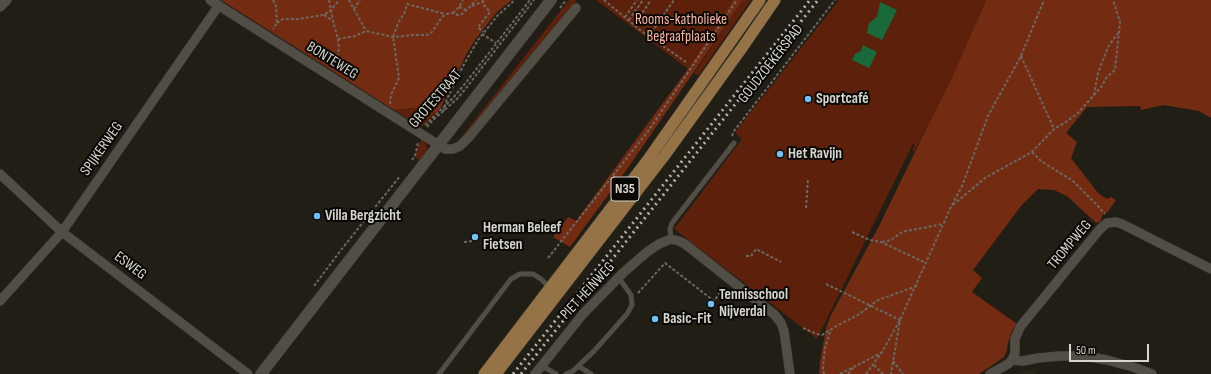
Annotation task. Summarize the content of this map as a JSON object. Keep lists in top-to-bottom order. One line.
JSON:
{"streets":{"main road":["N35"],"street":["BONTEWEG","GROTESTRAAT","SPIJKERWEG","TROMPWEG","ESWEG","PIET HEINWEG"],"path":["GOUDZOEKERSPAD"]},"crossings":[["BONTEWEG","GROTESTRAAT"],["BONTEWEG","SPIJKERWEG"],["SPIJKERWEG","ESWEG"]],"parks":["Rooms-katholieke Begraafplaats"],"places":["Sportcafé","Het Ravijn","Villa Bergzicht","Herman Beleef Fietsen","Tennisschool Nijverdal","Basic-Fit"],"scale_bar":"50 m"}
